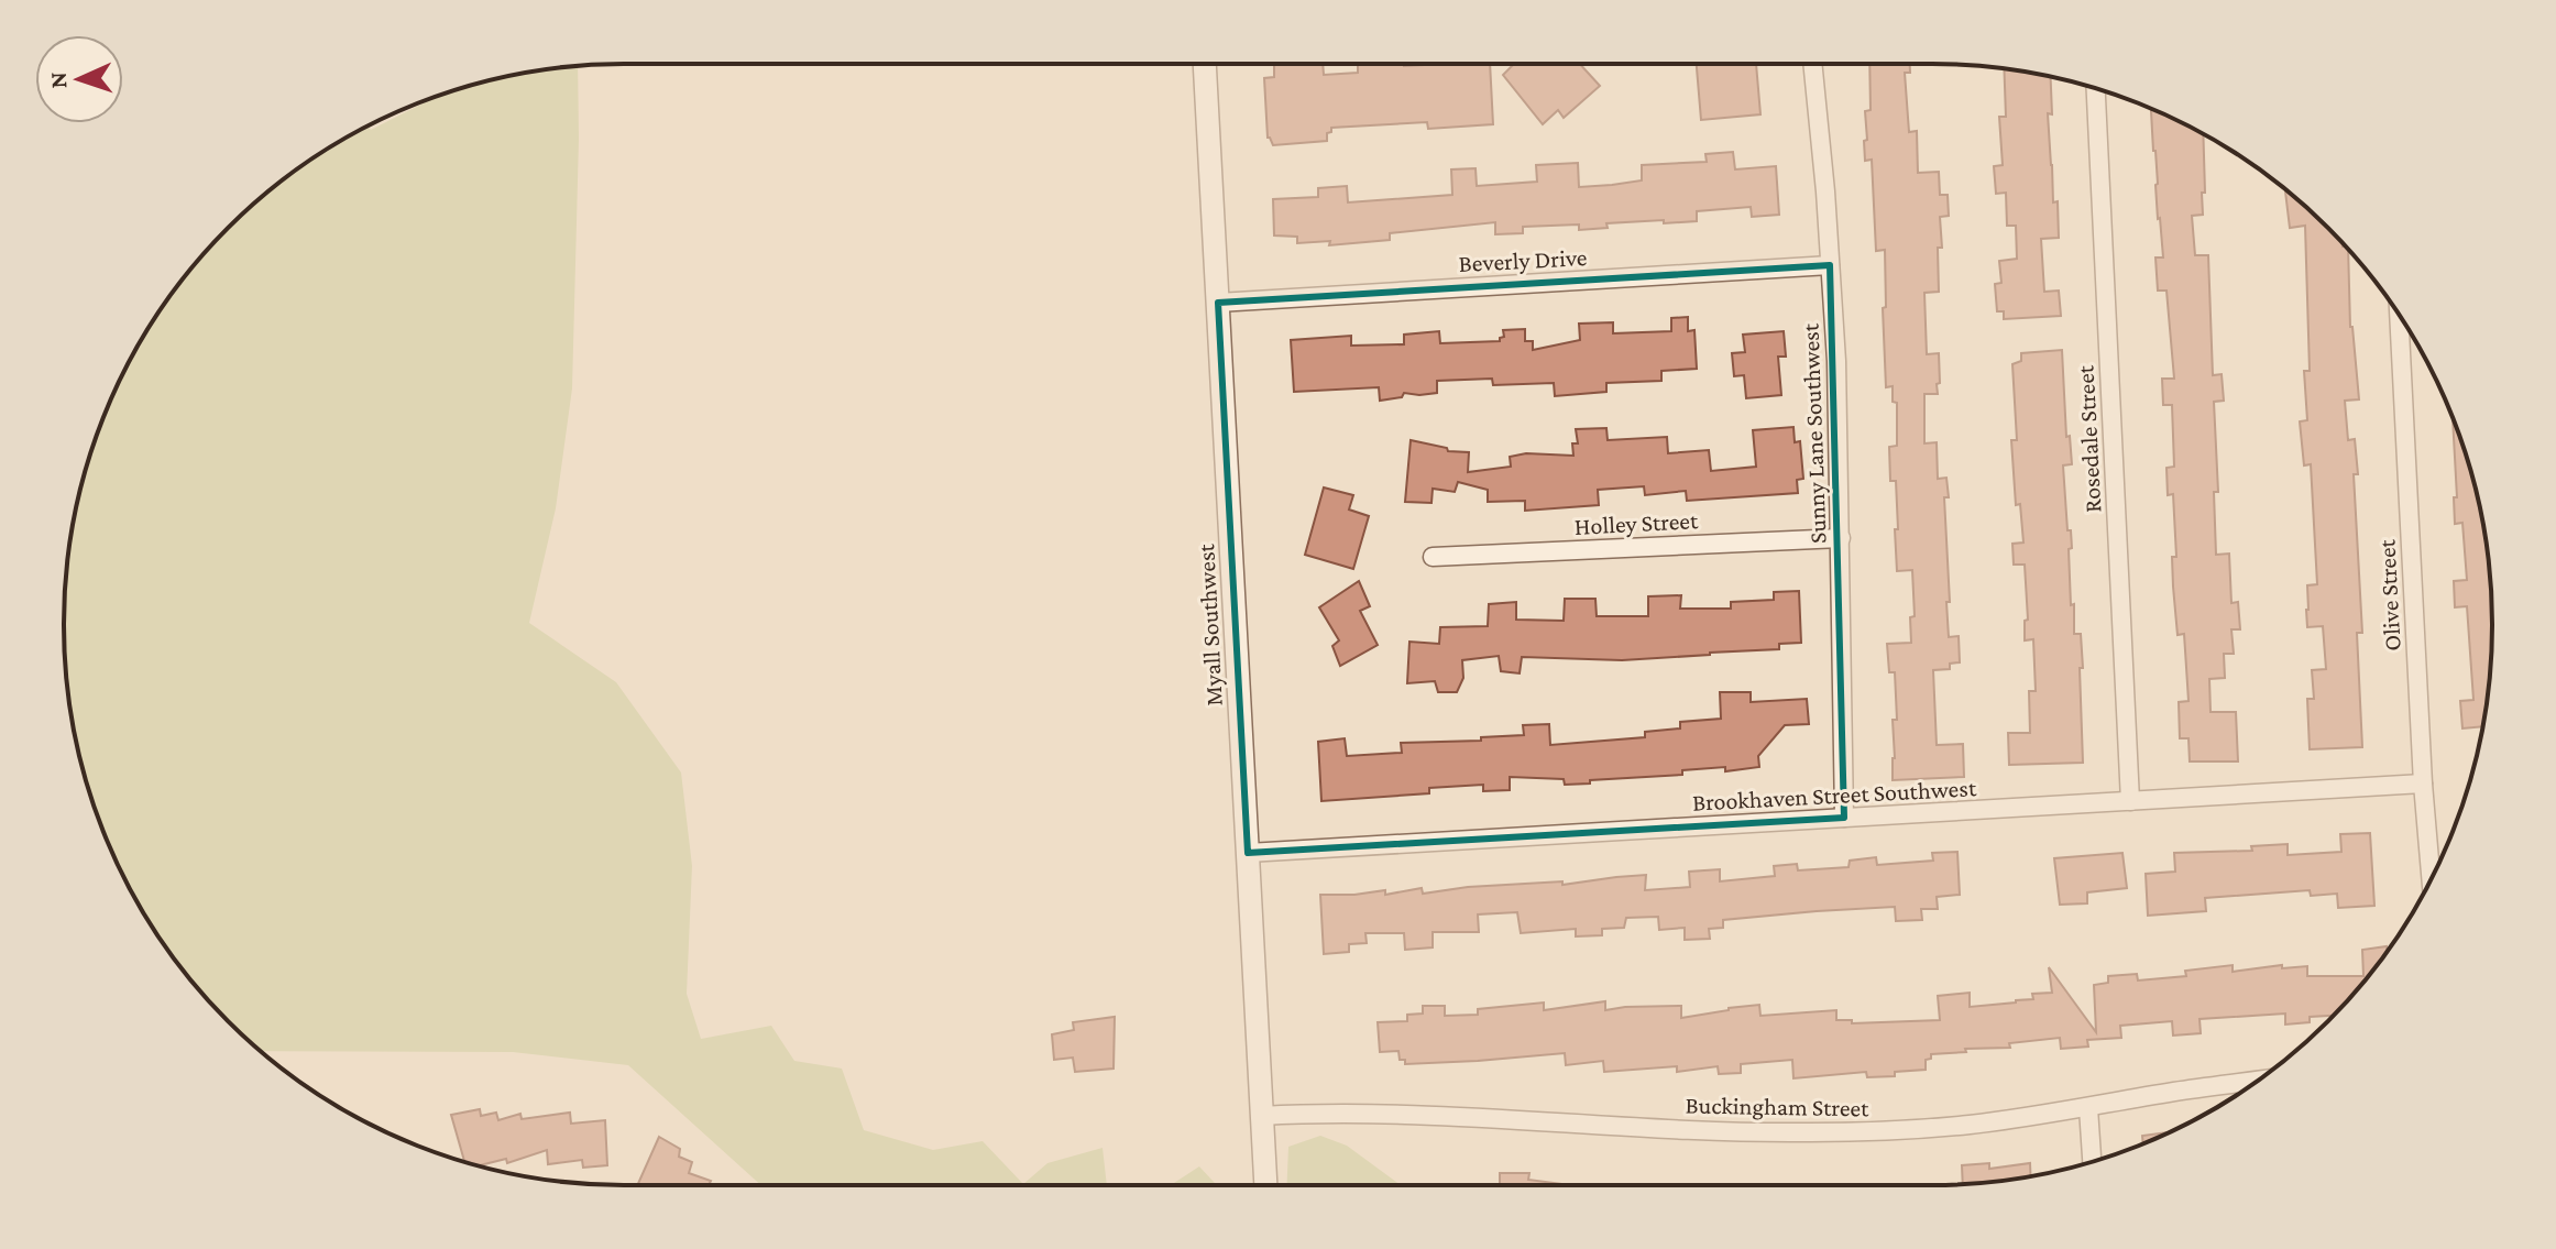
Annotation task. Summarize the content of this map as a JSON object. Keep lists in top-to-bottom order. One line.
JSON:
{"streets":{"street":["Beverly Drive","Sunny Lane Southwest","Rosedale Street","Holley Street","Olive Street","Myall Southwest","Brookhaven Street Southwest","Buckingham Street"]},"crossings":[["Beverly Drive","Sunny Lane Southwest"],["Beverly Drive","Myall Southwest"],["Sunny Lane Southwest","Holley Street"],["Sunny Lane Southwest","Brookhaven Street Southwest"],["Rosedale Street","Brookhaven Street Southwest"],["Olive Street","Brookhaven Street Southwest"],["Myall Southwest","Brookhaven Street Southwest"],["Myall Southwest","Buckingham Street"]],"north":"left"}
